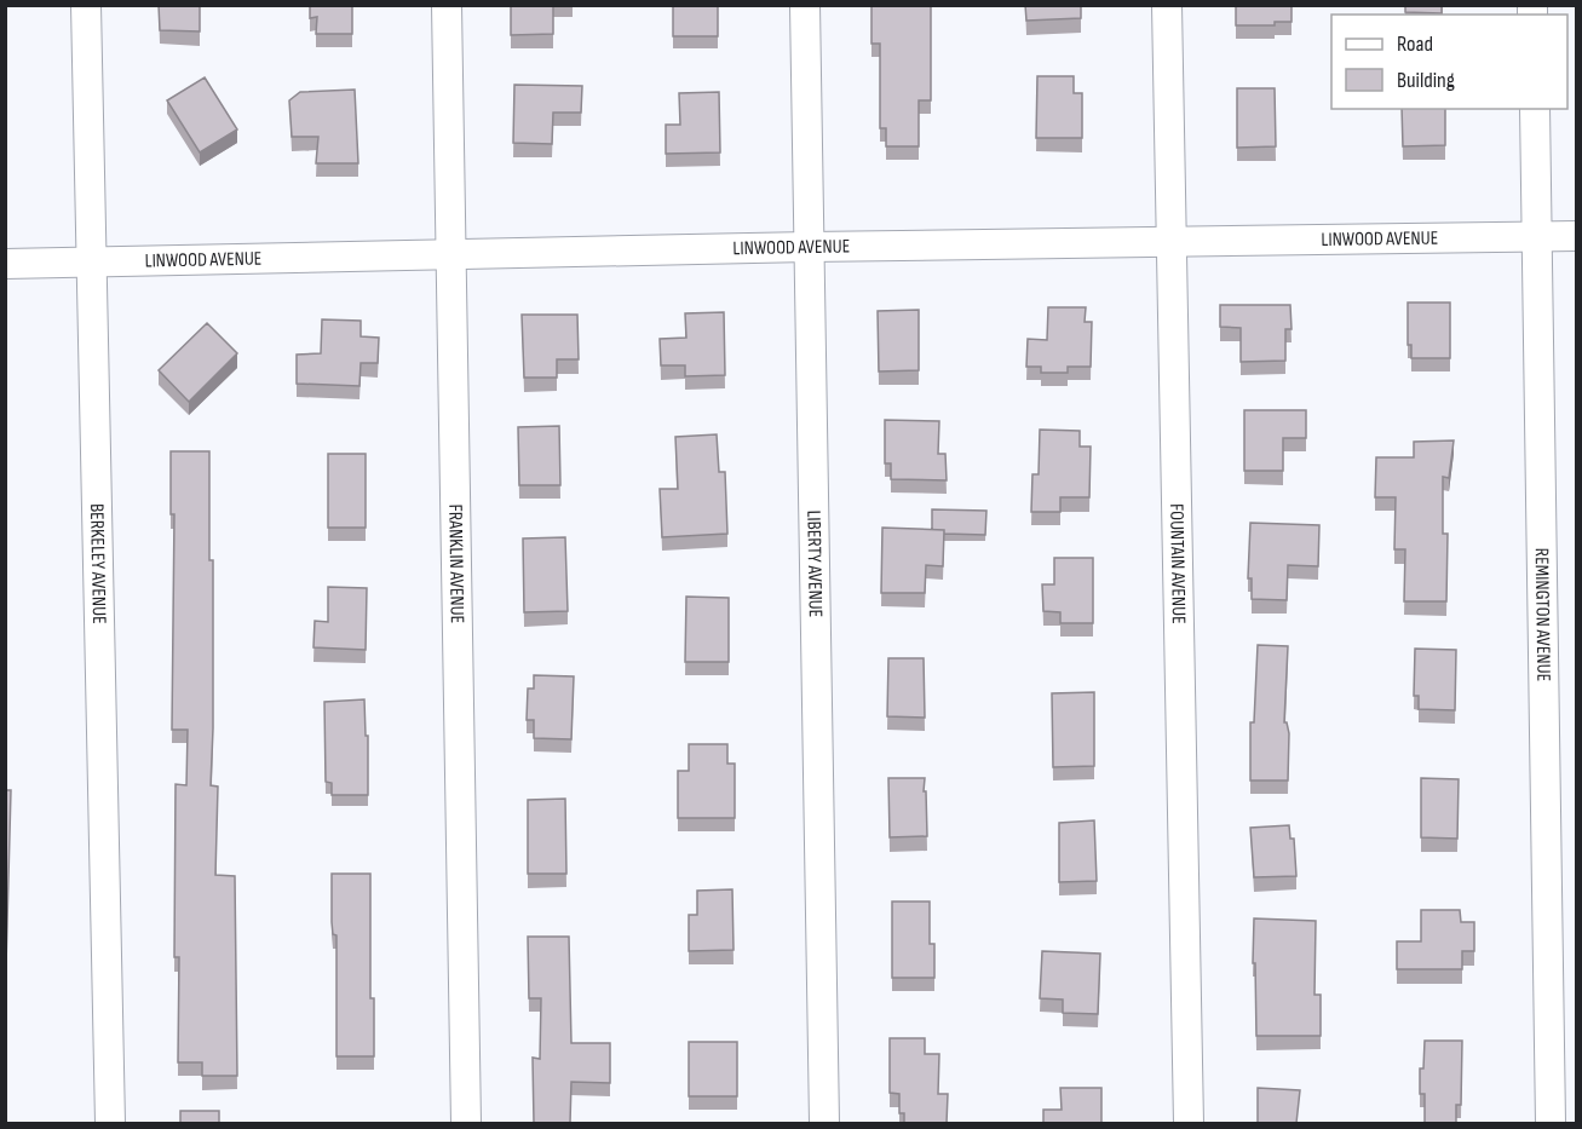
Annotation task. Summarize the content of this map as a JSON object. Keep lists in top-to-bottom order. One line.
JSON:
{"streets":{"street":["LINWOOD AVENUE","FRANKLIN AVENUE","LIBERTY AVENUE","FOUNTAIN AVENUE","BERKELEY AVENUE","REMINGTON AVENUE"]},"crossings":[["LINWOOD AVENUE","FRANKLIN AVENUE"],["LINWOOD AVENUE","LIBERTY AVENUE"],["LINWOOD AVENUE","FOUNTAIN AVENUE"],["LINWOOD AVENUE","BERKELEY AVENUE"],["LINWOOD AVENUE","REMINGTON AVENUE"]],"legend":["Road","Building"]}
